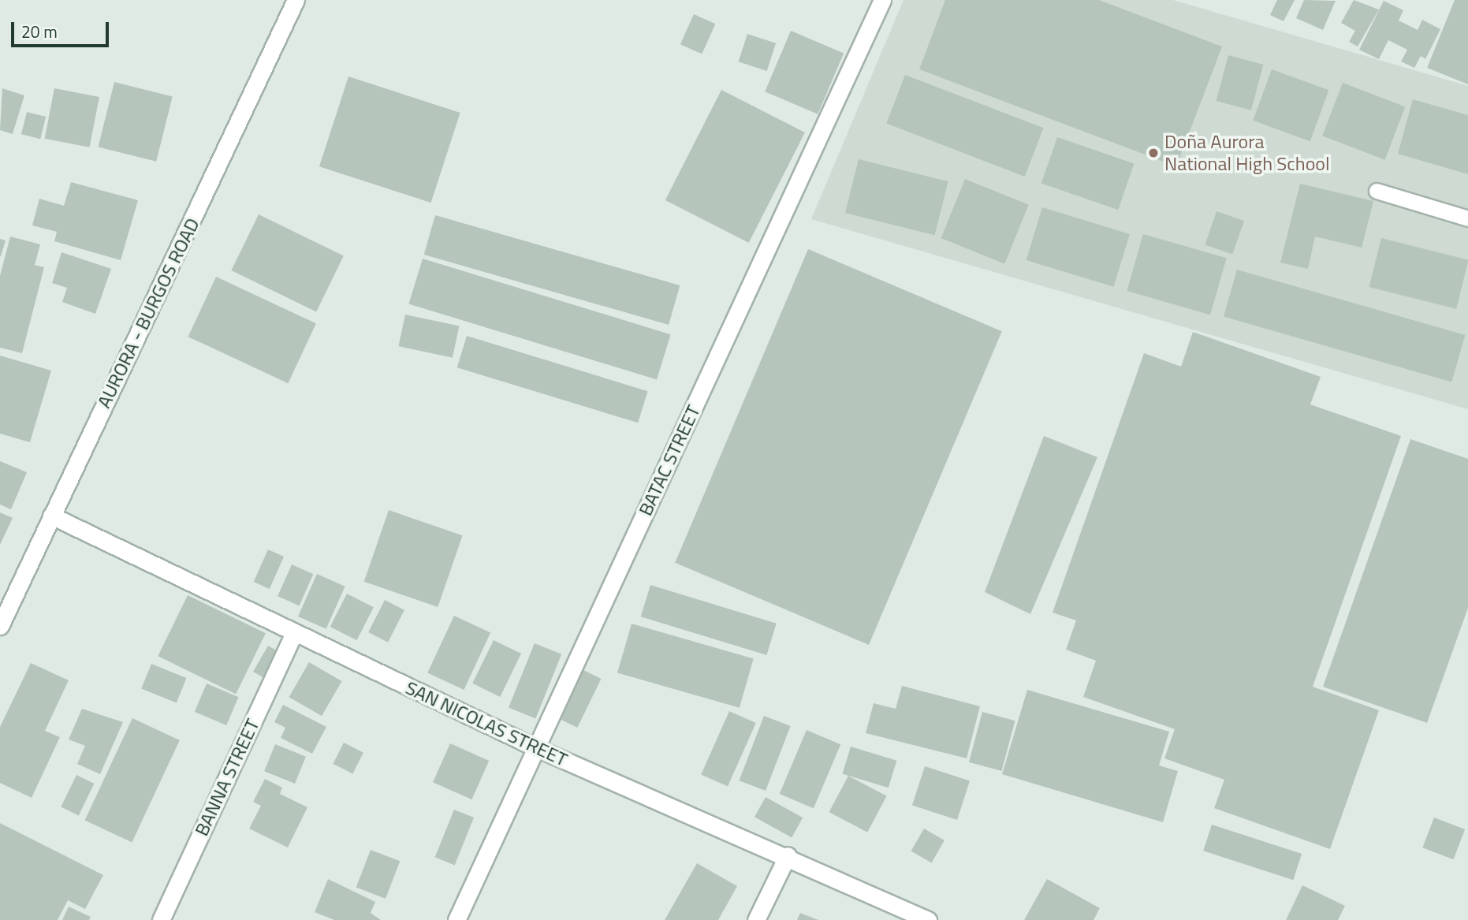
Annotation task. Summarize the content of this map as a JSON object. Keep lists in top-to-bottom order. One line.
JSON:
{"streets":{"street":["AURORA - BURGOS ROAD","BATAC STREET","SAN NICOLAS STREET","BANNA STREET"]},"crossings":[["AURORA - BURGOS ROAD","SAN NICOLAS STREET"],["BATAC STREET","SAN NICOLAS STREET"],["SAN NICOLAS STREET","BANNA STREET"]],"places":["Doña Aurora National High School"],"scale_bar":"20 m"}
